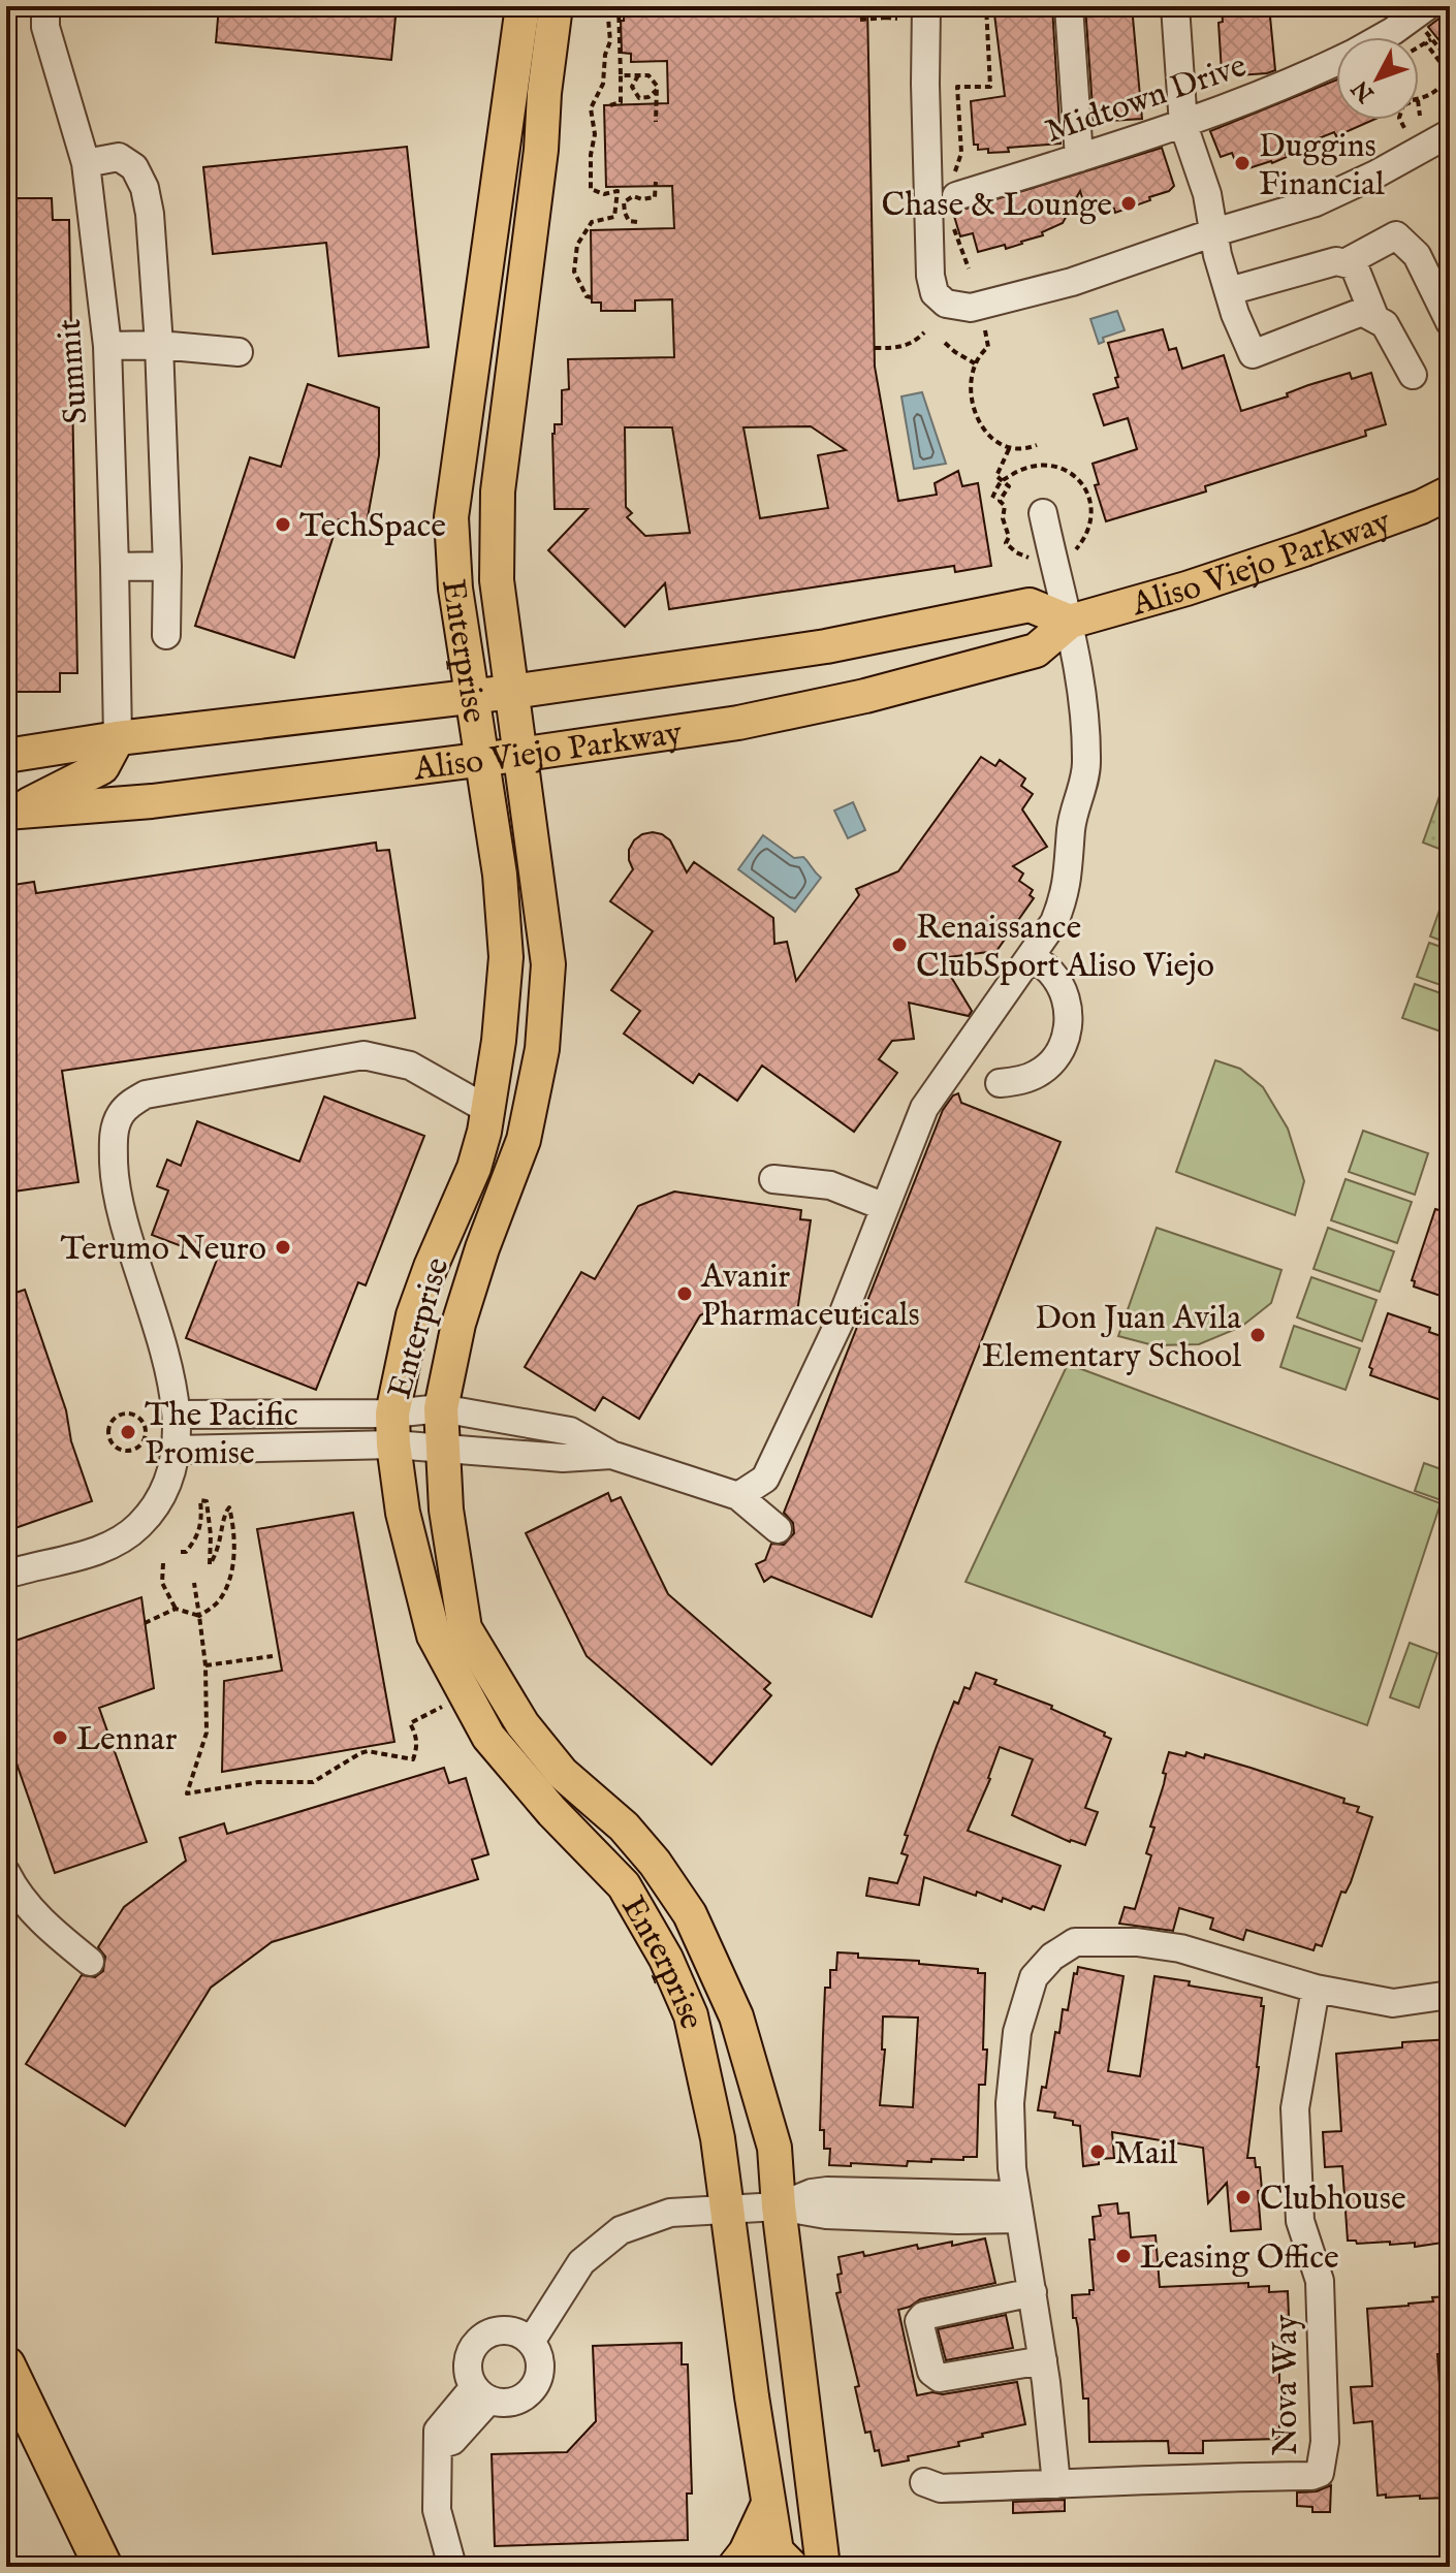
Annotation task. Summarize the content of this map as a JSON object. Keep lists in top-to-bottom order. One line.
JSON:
{"streets":{"main road":["Aliso Viejo Parkway","Enterprise"],"street":["Midtown Drive","Summit","Nova Way"]},"crossings":[["Summit","Aliso Viejo Parkway"],["Aliso Viejo Parkway","Enterprise"]],"places":["Duggins Financial","Chase & Lounge","TechSpace","Renaissance ClubSport Aliso Viejo","Terumo Neuro","Avanir Pharmaceuticals","Don Juan Avila Elementary School","The Pacific Promise","Lennar","Mail","Clubhouse","Leasing Office"],"north":"bottom left"}
